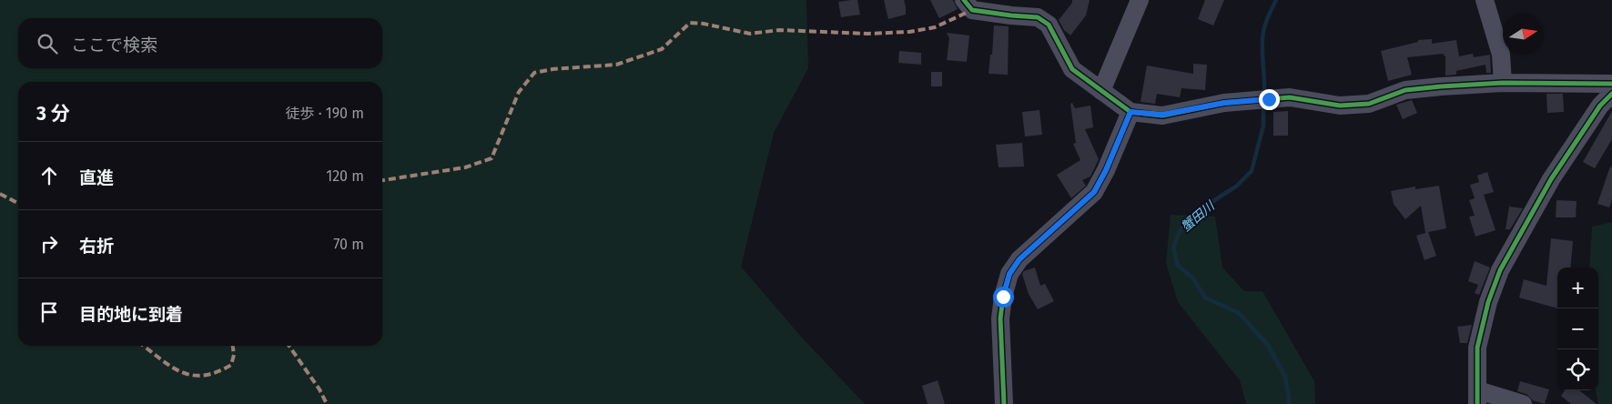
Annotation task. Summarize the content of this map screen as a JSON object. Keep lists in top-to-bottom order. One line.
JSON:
{"water":["蟹田川"],"north":"right","page":{"search":"ここで検索","heading":["3 分","徒歩 · 190 m"],"list":[["直進","120 m"],["右折","70 m"],"目的地に到着"],"map_buttons":["+","−"]}}
